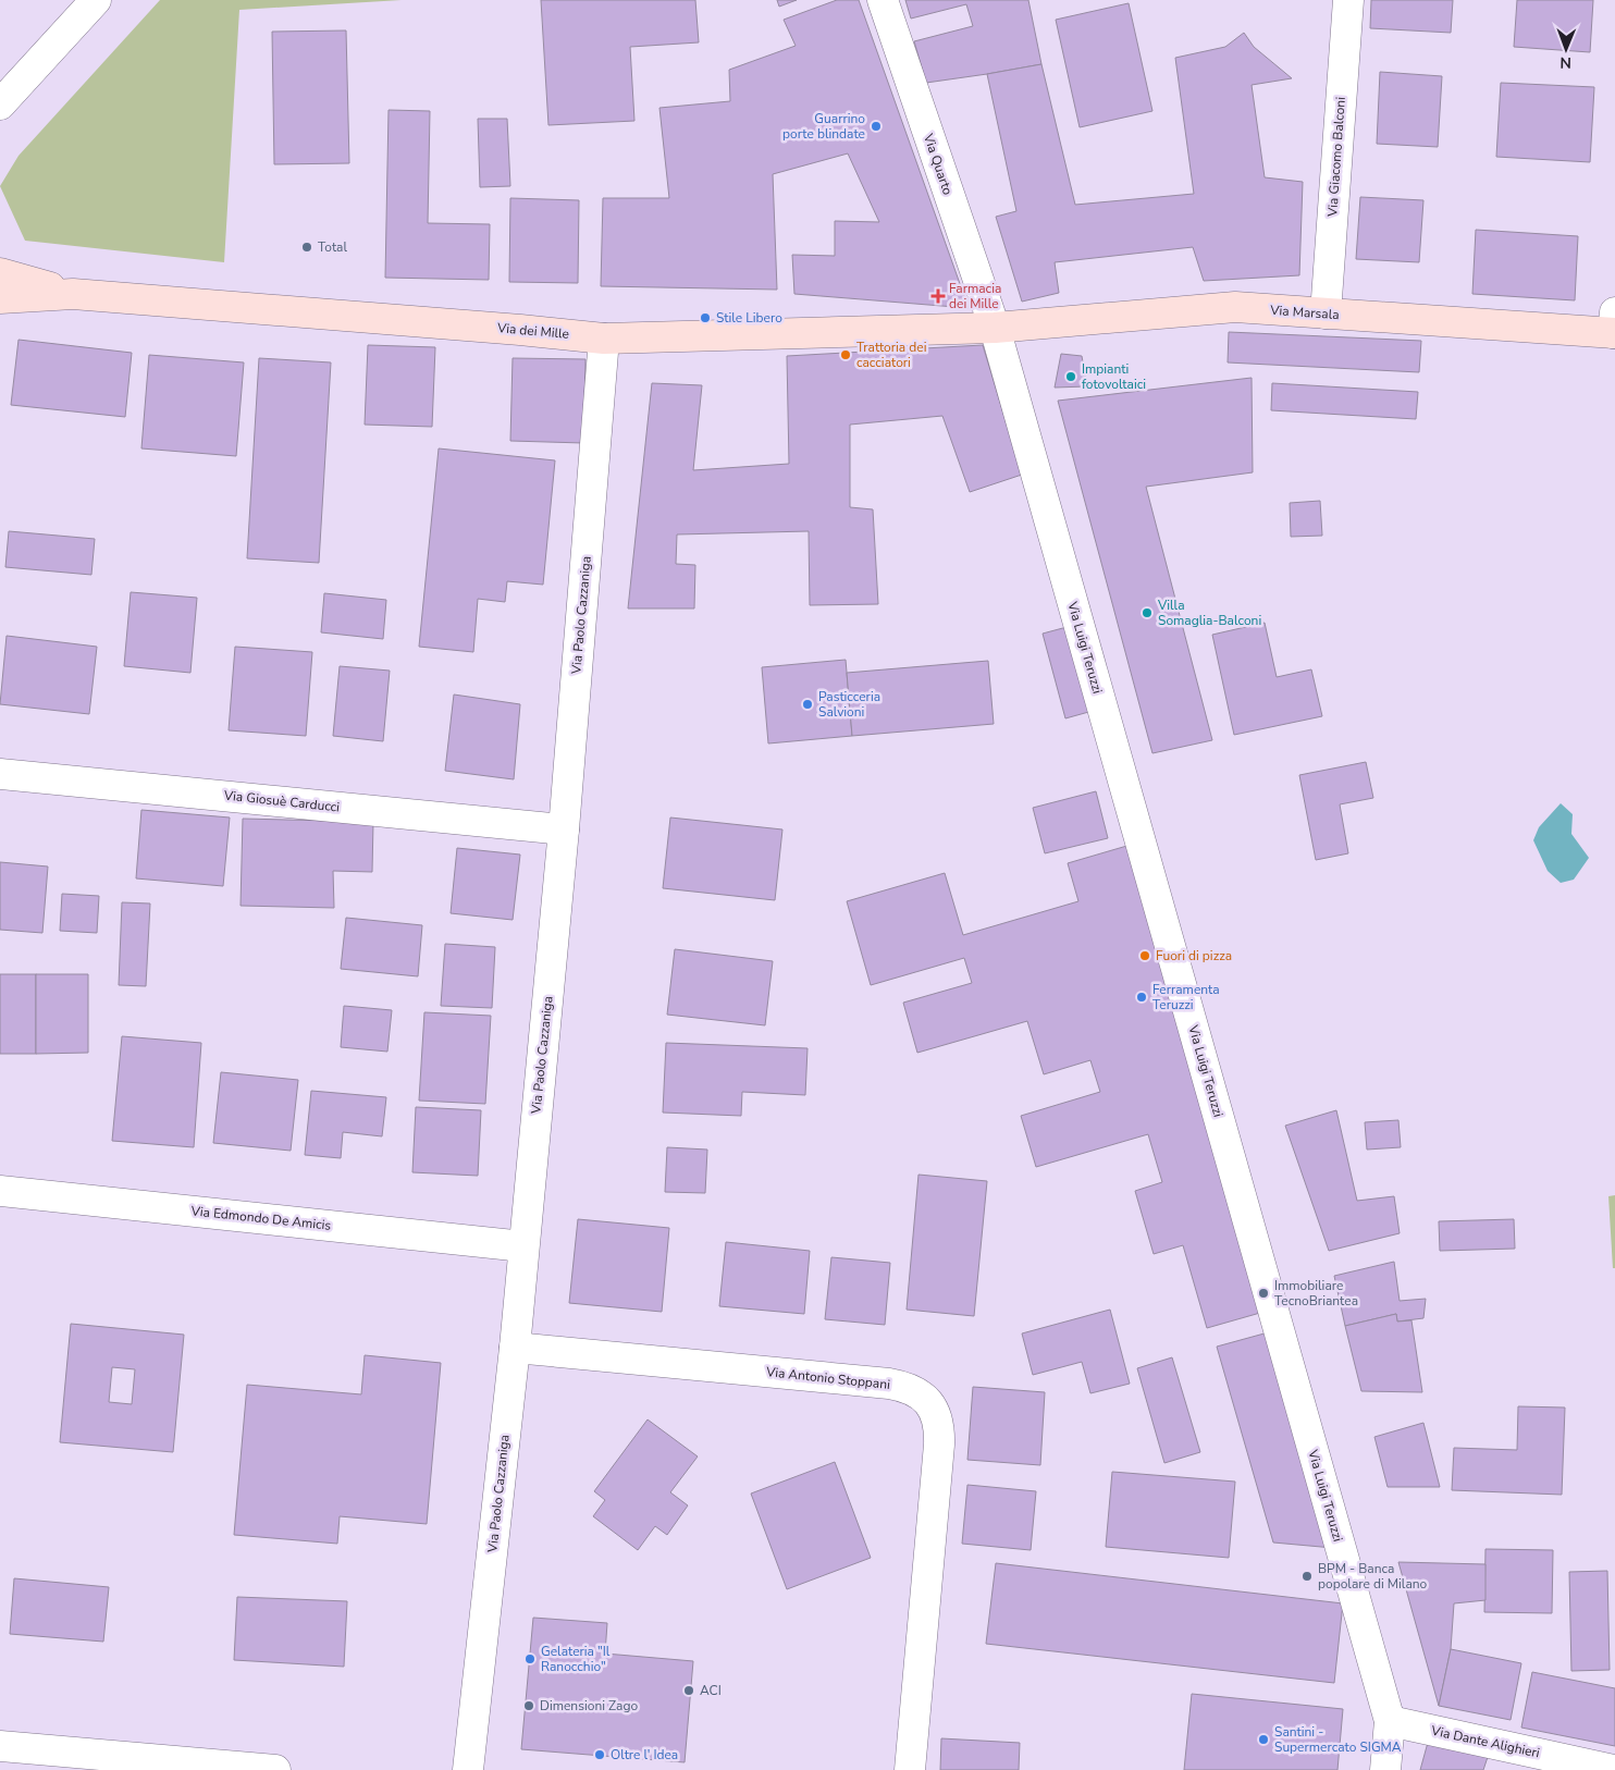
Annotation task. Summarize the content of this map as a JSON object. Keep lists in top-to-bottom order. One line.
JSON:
{"streets":{"main road":["Via Marsala","Via dei Mille"],"street":["Via Giacomo Balconi","Via Quarto","Via Paolo Cazzaniga","Via Luigi Teruzzi","Via Giosuè Carducci","Via Edmondo De Amicis","Via Antonio Stoppani","Via Dante Alighieri"]},"crossings":[["Via Giacomo Balconi","Via Marsala"],["Via Quarto","Via Marsala"],["Via Quarto","Via dei Mille"],["Via Quarto","Via Luigi Teruzzi"],["Via Marsala","Via dei Mille"],["Via Marsala","Via Luigi Teruzzi"],["Via dei Mille","Via Paolo Cazzaniga"],["Via dei Mille","Via Luigi Teruzzi"],["Via Paolo Cazzaniga","Via Giosuè Carducci"],["Via Paolo Cazzaniga","Via Edmondo De Amicis"],["Via Paolo Cazzaniga","Via Antonio Stoppani"],["Via Luigi Teruzzi","Via Dante Alighieri"]],"places":{"other":["Guarrino porte blindate","Total","Stile Libero","Trattoria dei cacciatori","Impianti fotovoltaici","Villa Somaglia-Balconi","Pasticceria Salvioni","Fuori di pizza","Ferramenta Teruzzi","Immobiliare TecnoBriantea","BPM - Banca popolare di Milano","Gelateria \"Il Ranocchio\"","ACI","Dimensioni Zago","Santini - Supermercato SIGMA","Oltre l' Idea"],"health":["Farmacia dei Mille"]},"north":"bottom"}
